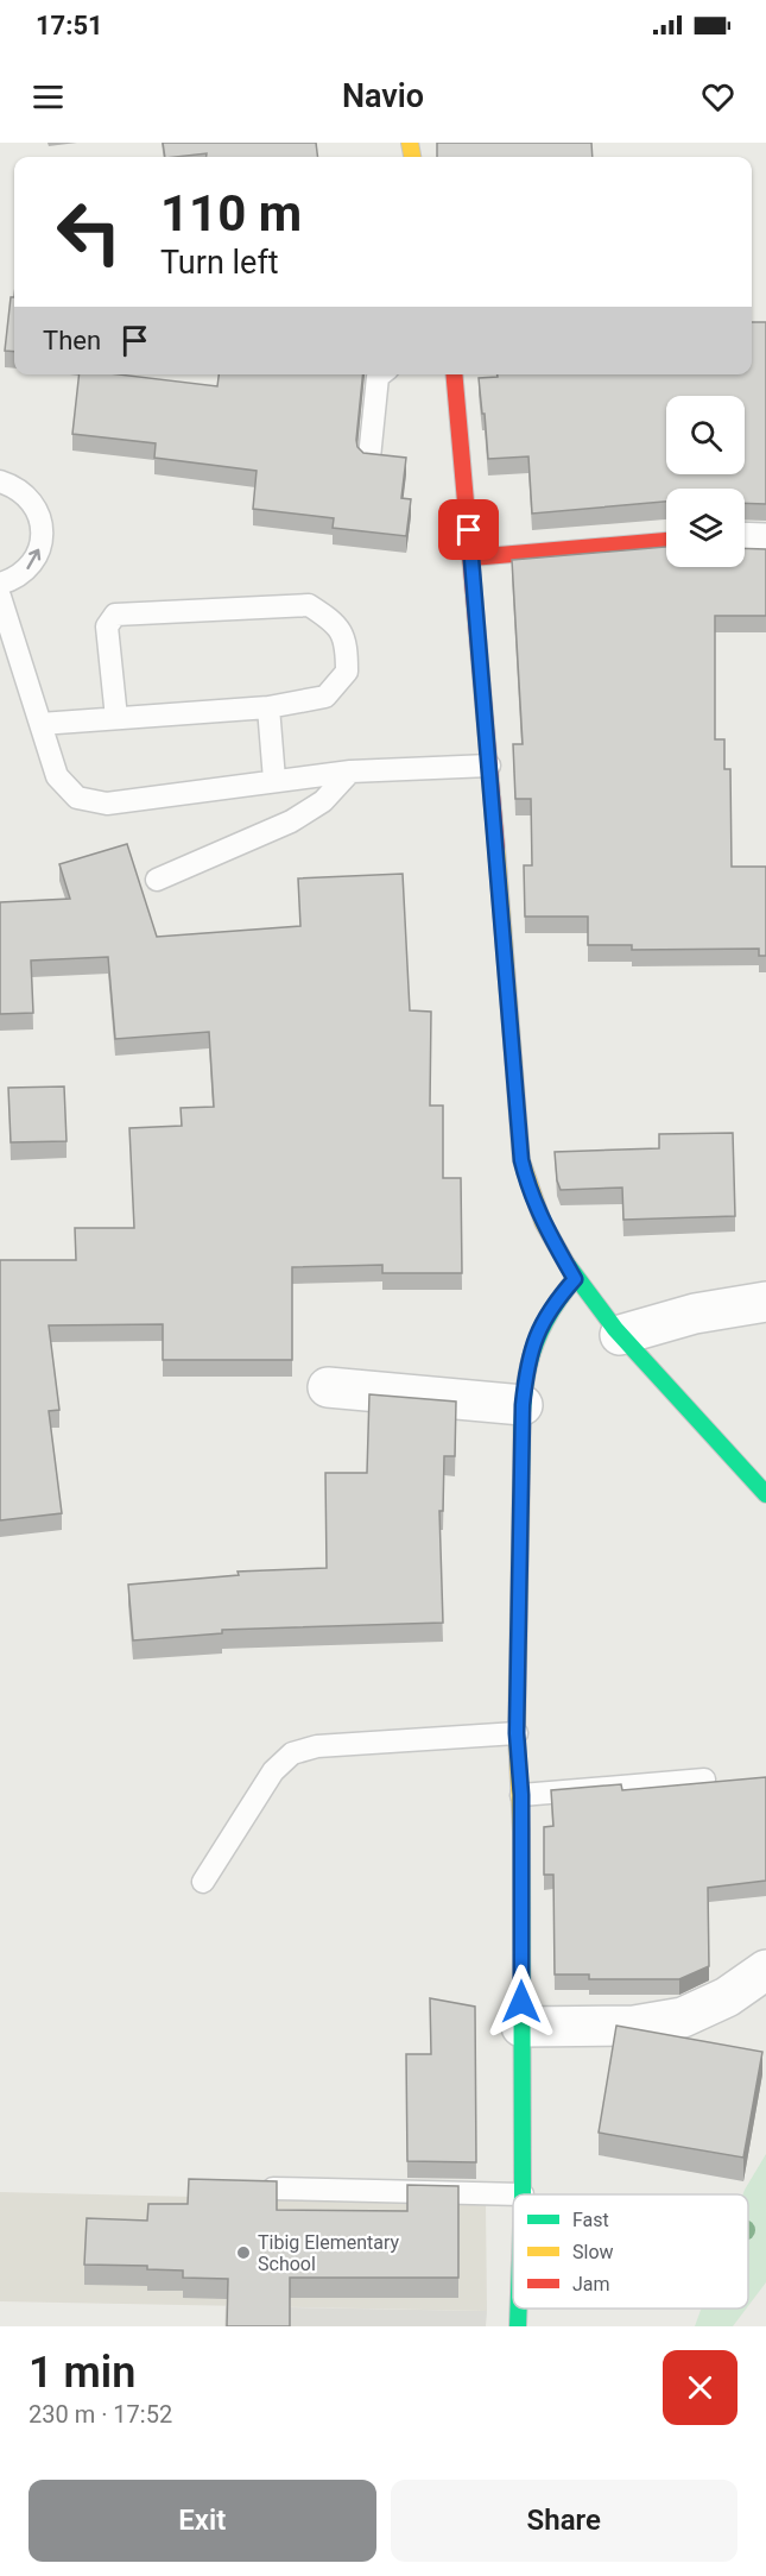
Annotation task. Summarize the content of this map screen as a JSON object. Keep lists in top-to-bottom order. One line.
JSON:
{"places":["Tibig Elementary School"],"legend":["Fast","Slow","Jam"],"page":{"status":"17:51","header":"Navio","turn":["110 m","Turn left"],"then":"Then","heading":["1 min","230 m · 17:52"],"buttons":["Exit","Share"]}}
